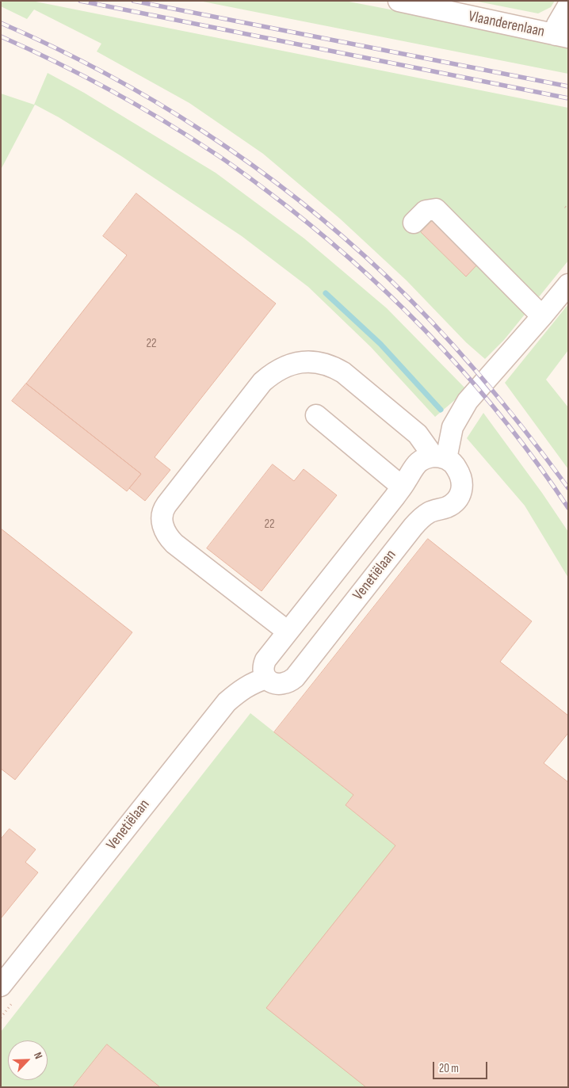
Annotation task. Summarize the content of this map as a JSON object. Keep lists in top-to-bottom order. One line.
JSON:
{"streets":{"street":["Vlaanderenlaan","Venetiëlaan"]},"house_numbers":["22","22"],"scale_bar":"20 m","north":"top right"}
